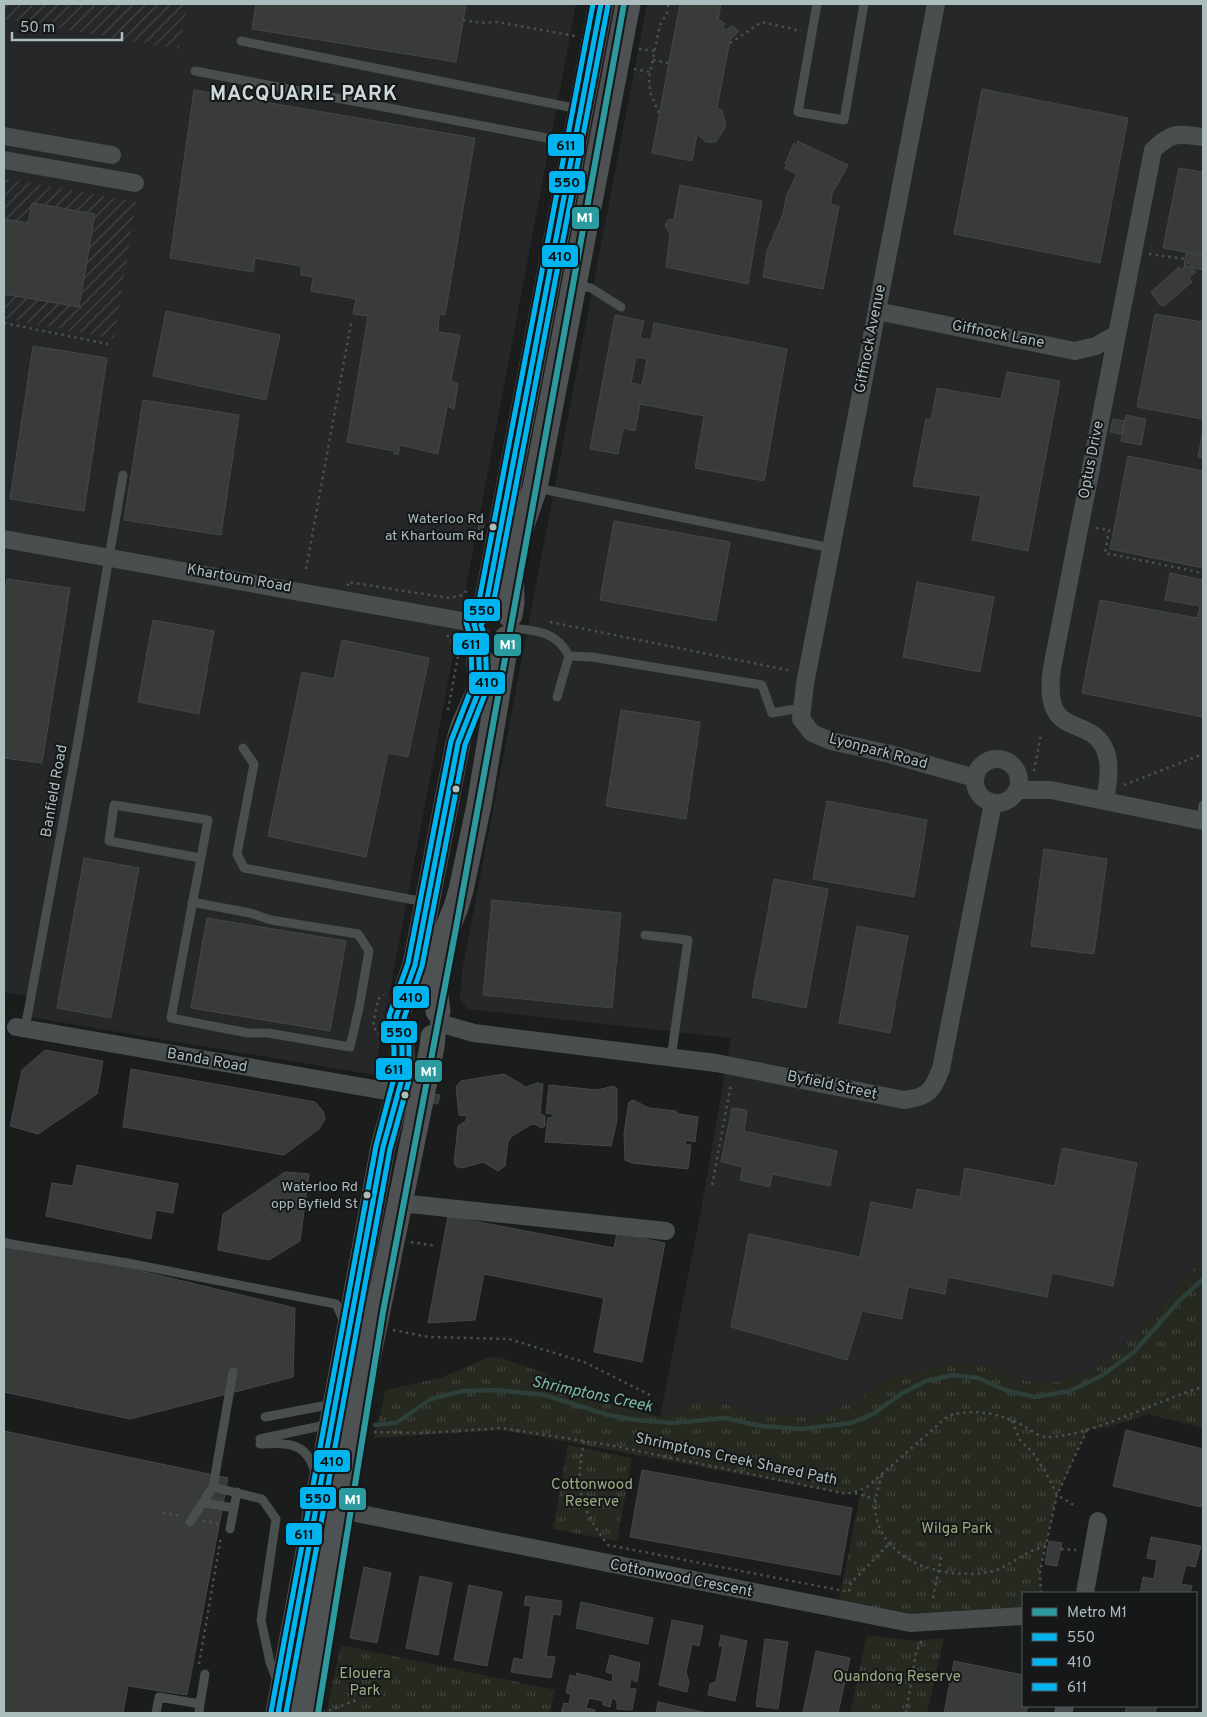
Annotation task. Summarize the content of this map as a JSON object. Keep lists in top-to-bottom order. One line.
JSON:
{"streets":{"street":["Giffnock Lane","Giffnock Avenue","Optus Drive","Khartoum Road","Lyonpark Road","Banda Road","Byfield Street","Cottonwood Crescent"],"lane":["Banfield Road"],"path":["Shrimptons Creek Shared Path"]},"crossings":[["Giffnock Lane","Giffnock Avenue"],["Giffnock Lane","Optus Drive"],["Khartoum Road","Banfield Road"],["Lyonpark Road","Byfield Street"],["Banfield Road","Banda Road"]],"districts":["MACQUARIE PARK"],"water":["Shrimptons Creek"],"parks":["Cottonwood Reserve","Wilga Park","Elouera Park","Quandong Reserve"],"places":["Waterloo Rd at Khartoum Rd","Waterloo Rd opp Byfield St"],"lines":["metro line M1","transit line 550","transit line 611","transit line 410"],"legend":["Metro M1","550","410","611"],"scale_bar":"50 m"}
